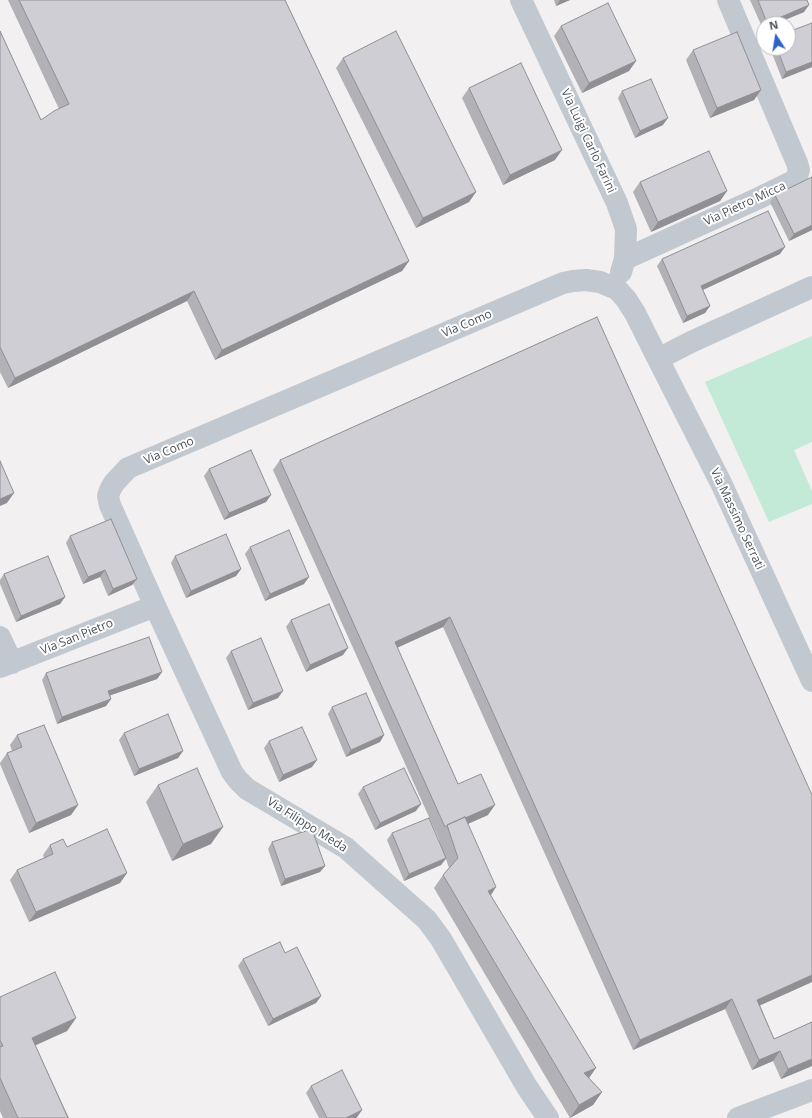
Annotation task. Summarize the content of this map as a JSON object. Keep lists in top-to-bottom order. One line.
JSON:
{"streets":{"street":["Via Luigi Carlo Farini","Via Pietro Micca","Via Como","Via Massimo Serrati","Via San Pietro","Via Filippo Meda"]},"crossings":[["Via Luigi Carlo Farini","Via Pietro Micca"],["Via Luigi Carlo Farini","Via Como"],["Via Como","Via Filippo Meda"],["Via San Pietro","Via Filippo Meda"]],"north":"top"}
